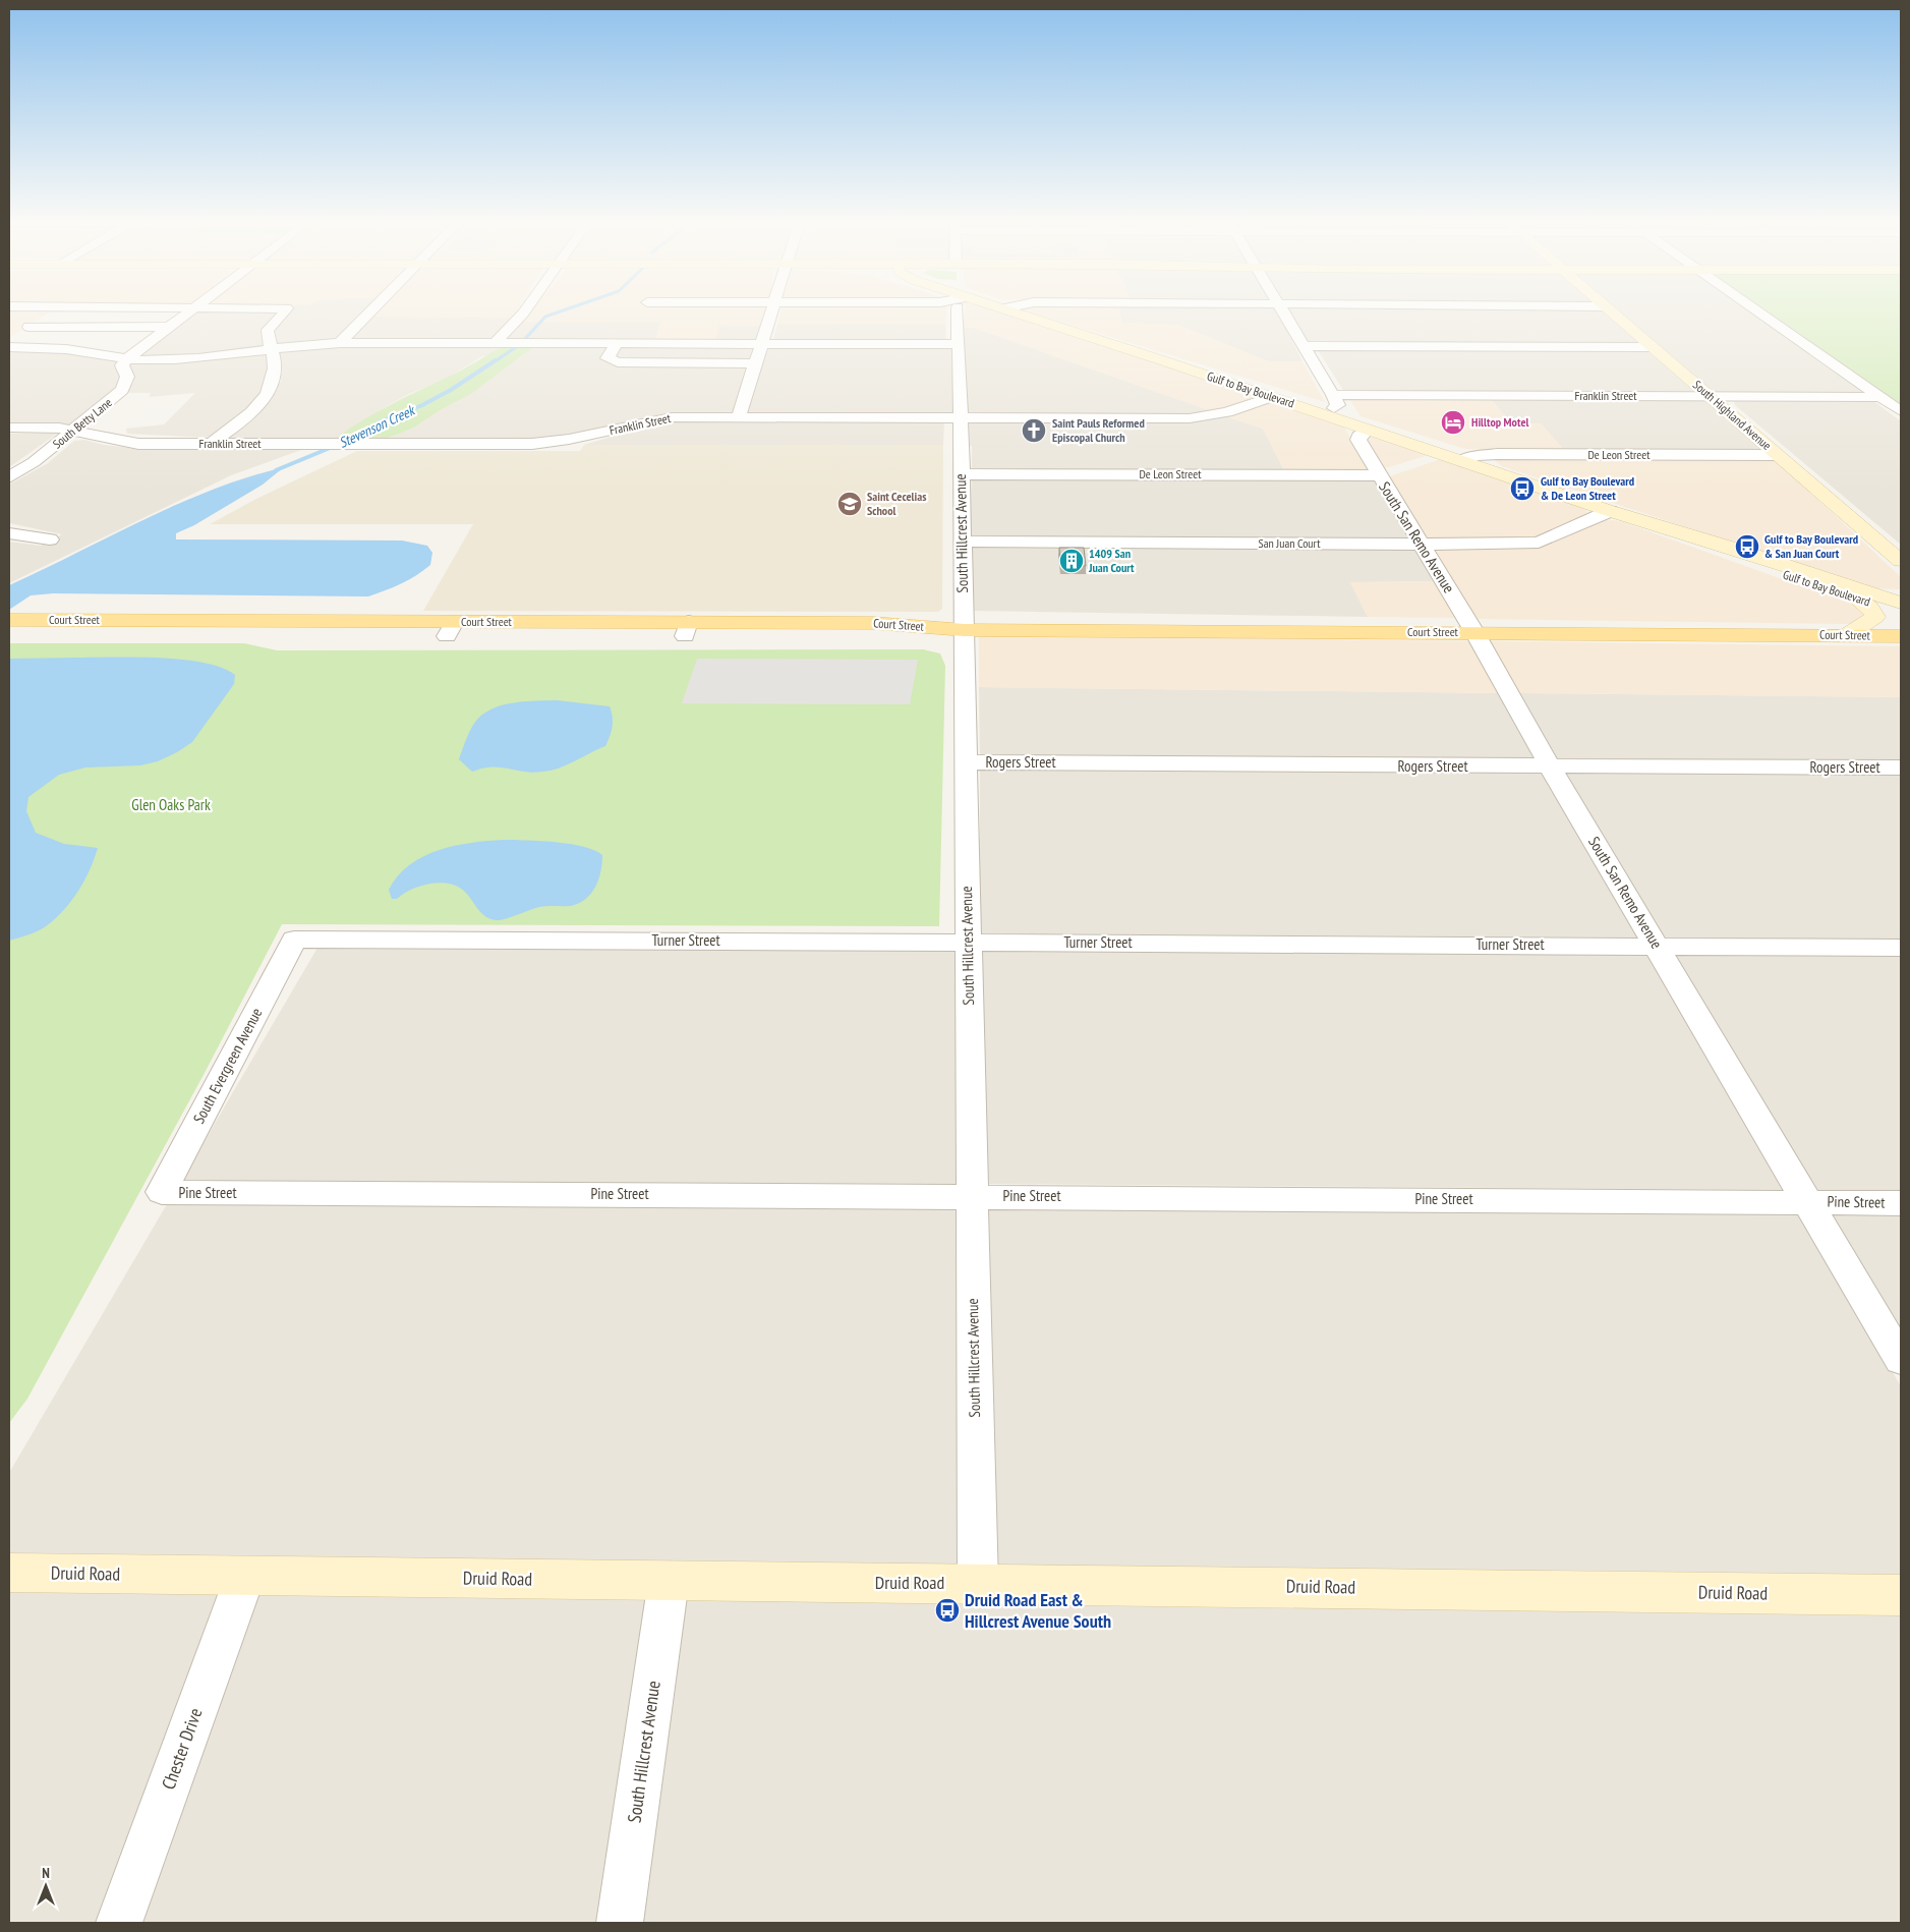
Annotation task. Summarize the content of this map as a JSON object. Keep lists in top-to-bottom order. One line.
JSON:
{"streets":{"main road":["Court Street"],"street":["Gulf to Bay Boulevard","Franklin Street","South Highland Avenue","South Betty Lane","De Leon Street","South Hillcrest Avenue","South San Remo Avenue","San Juan Court","Rogers Street","Turner Street","South Evergreen Avenue","Pine Street","Druid Road","Chester Drive"]},"crossings":[["Gulf to Bay Boulevard","Franklin Street"],["Gulf to Bay Boulevard","De Leon Street"],["Gulf to Bay Boulevard","South San Remo Avenue"],["Gulf to Bay Boulevard","San Juan Court"],["Franklin Street","South Highland Avenue"],["Franklin Street","South Betty Lane"],["Franklin Street","South Hillcrest Avenue"],["South Highland Avenue","De Leon Street"],["De Leon Street","South Hillcrest Avenue"],["De Leon Street","South San Remo Avenue"],["South Hillcrest Avenue","San Juan Court"],["South Hillcrest Avenue","Court Street"],["South Hillcrest Avenue","Rogers Street"],["South Hillcrest Avenue","Turner Street"],["South Hillcrest Avenue","Pine Street"],["South Hillcrest Avenue","Druid Road"],["South San Remo Avenue","San Juan Court"],["South San Remo Avenue","Court Street"],["South San Remo Avenue","Rogers Street"],["South San Remo Avenue","Turner Street"],["South San Remo Avenue","Pine Street"],["Turner Street","South Evergreen Avenue"],["South Evergreen Avenue","Pine Street"],["Druid Road","Chester Drive"]],"water":["Stevenson Creek"],"parks":["Glen Oaks Park"],"places":{"hotel":["Hilltop Motel"],"church":["Saint Pauls Reformed Episcopal Church"],"bus stop":["Gulf to Bay Boulevard & De Leon Street","Gulf to Bay Boulevard & San Juan Court","Druid Road East & Hillcrest Avenue South"],"school or university":["Saint Cecelias School"],"building":["1409 San Juan Court"]},"north":"top"}
